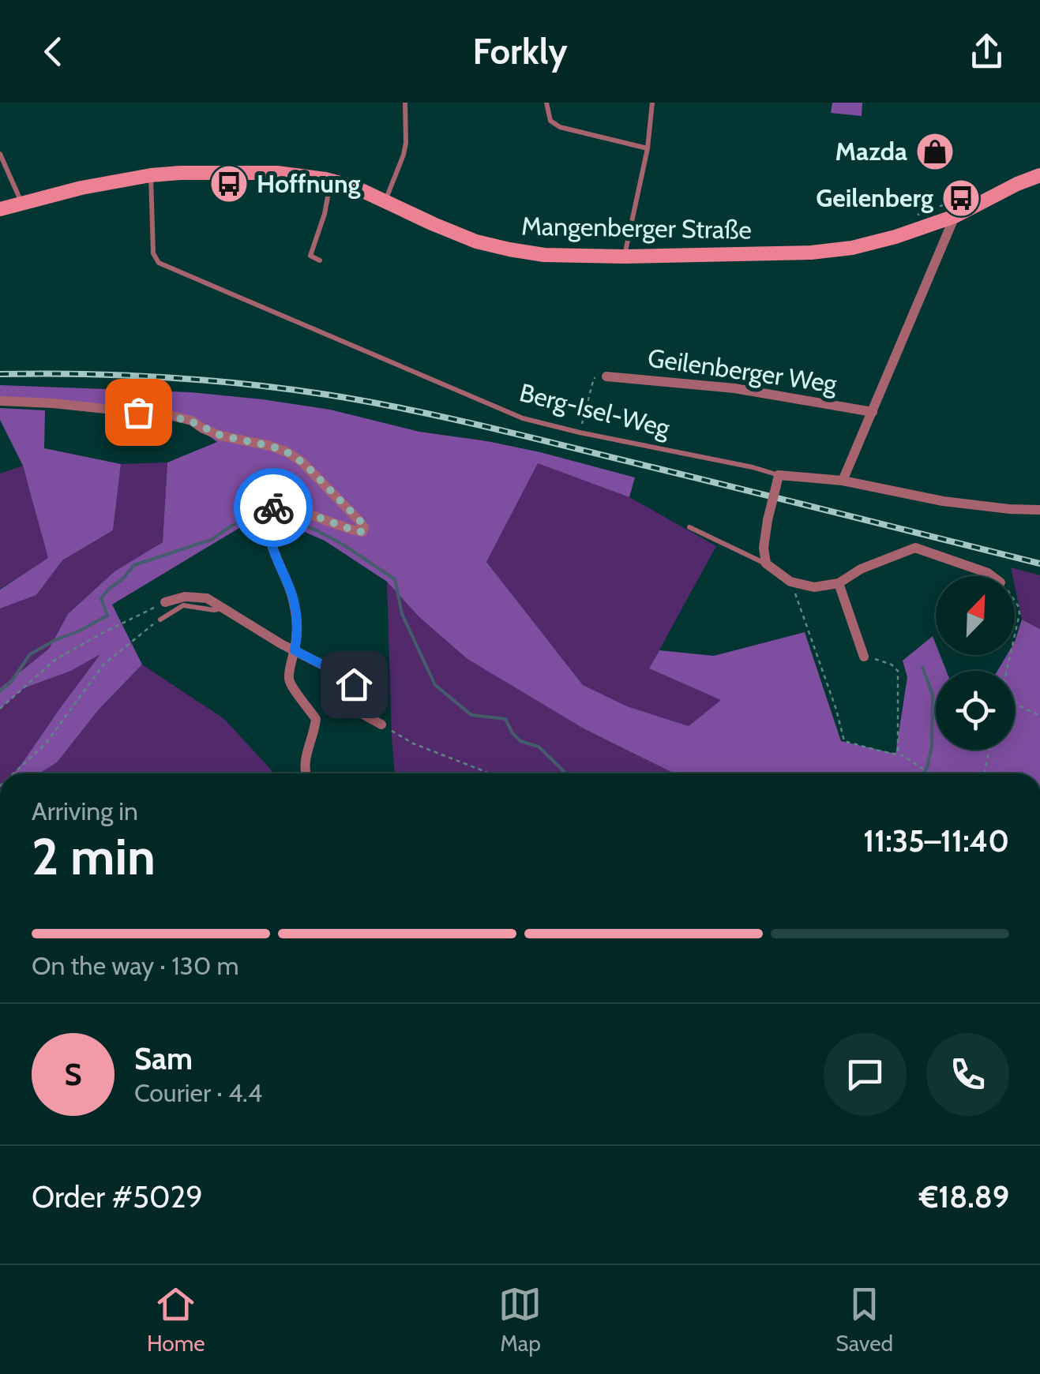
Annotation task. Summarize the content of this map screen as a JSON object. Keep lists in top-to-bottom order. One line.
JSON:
{"streets":{"main road":["Mangenberger Straße"],"street":["Geilenberger Weg","Berg-Isel-Weg"]},"crossings":[["Mangenberger Straße","Berg-Isel-Weg"]],"places":{"shop":["Mazda"],"bus stop":["Hoffnung","Geilenberg"]},"north":"top right","page":{"header":"Forkly","heading":["2 min","Arriving in","11:35–11:40"],"panel":["Sam","Courier · 4.4","Order #5029","€18.89"],"bar":"On the way · 130 m","round":"S","tabs":["Home","Map","Saved"]}}
